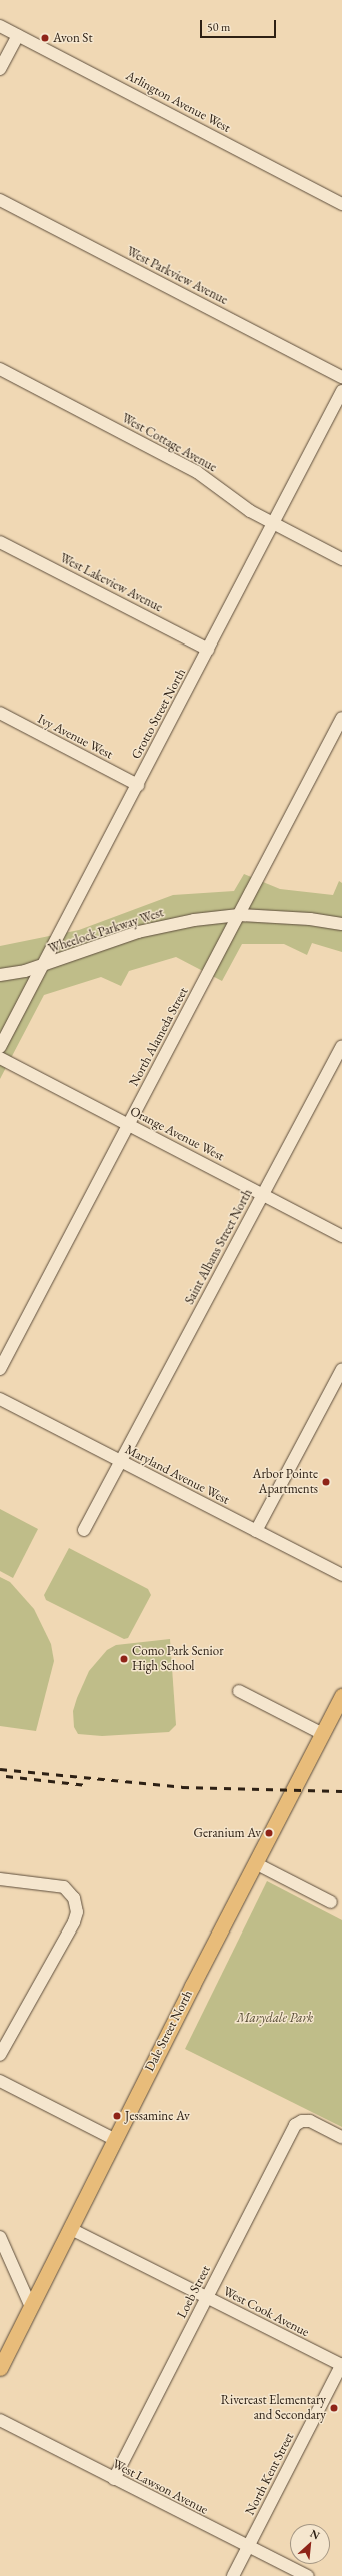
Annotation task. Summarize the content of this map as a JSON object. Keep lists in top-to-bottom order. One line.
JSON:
{"streets":{"main road":["Dale Street North"],"street":["Arlington Avenue West","West Parkview Avenue","West Cottage Avenue","West Lakeview Avenue","Grotto Street North","Ivy Avenue West","Wheelock Parkway West","North Alameda Street","Orange Avenue West","Saint Albans Street North","Maryland Avenue West","Loeb Street","West Cook Avenue","North Kent Street","West Lawson Avenue"]},"crossings":[["West Cottage Avenue","Grotto Street North"],["West Lakeview Avenue","Grotto Street North"],["Grotto Street North","Ivy Avenue West"],["Grotto Street North","Wheelock Parkway West"],["Wheelock Parkway West","North Alameda Street"],["North Alameda Street","Orange Avenue West"],["Orange Avenue West","Saint Albans Street North"],["Saint Albans Street North","Maryland Avenue West"],["Dale Street North","West Cook Avenue"],["Loeb Street","West Cook Avenue"],["Loeb Street","West Lawson Avenue"],["West Cook Avenue","North Kent Street"],["North Kent Street","West Lawson Avenue"]],"parks":["Marydale Park"],"places":["Avon St","Arbor Pointe Apartments","Como Park Senior High School","Geranium Av","Jessamine Av","Rivereast Elementary and Secondary"],"scale_bar":"50 m","north":"top right"}
